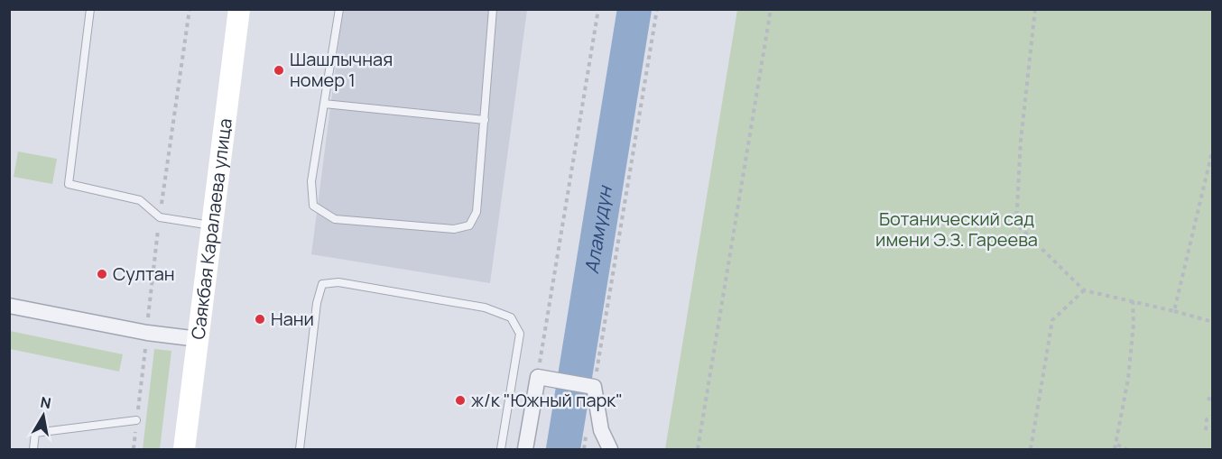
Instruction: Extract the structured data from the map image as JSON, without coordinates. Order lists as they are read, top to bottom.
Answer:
{
  "streets": {
    "main road": ["Саякбая Каралаева улица"]
  },
  "water": ["Аламүдүн"],
  "parks": ["Ботанический сад имени Э.З. Гареева"],
  "places": [
    "Шашлычная номер 1",
    "Султан",
    "Нани",
    "ж/к \"Южный парк\""
  ],
  "north": "top"
}
